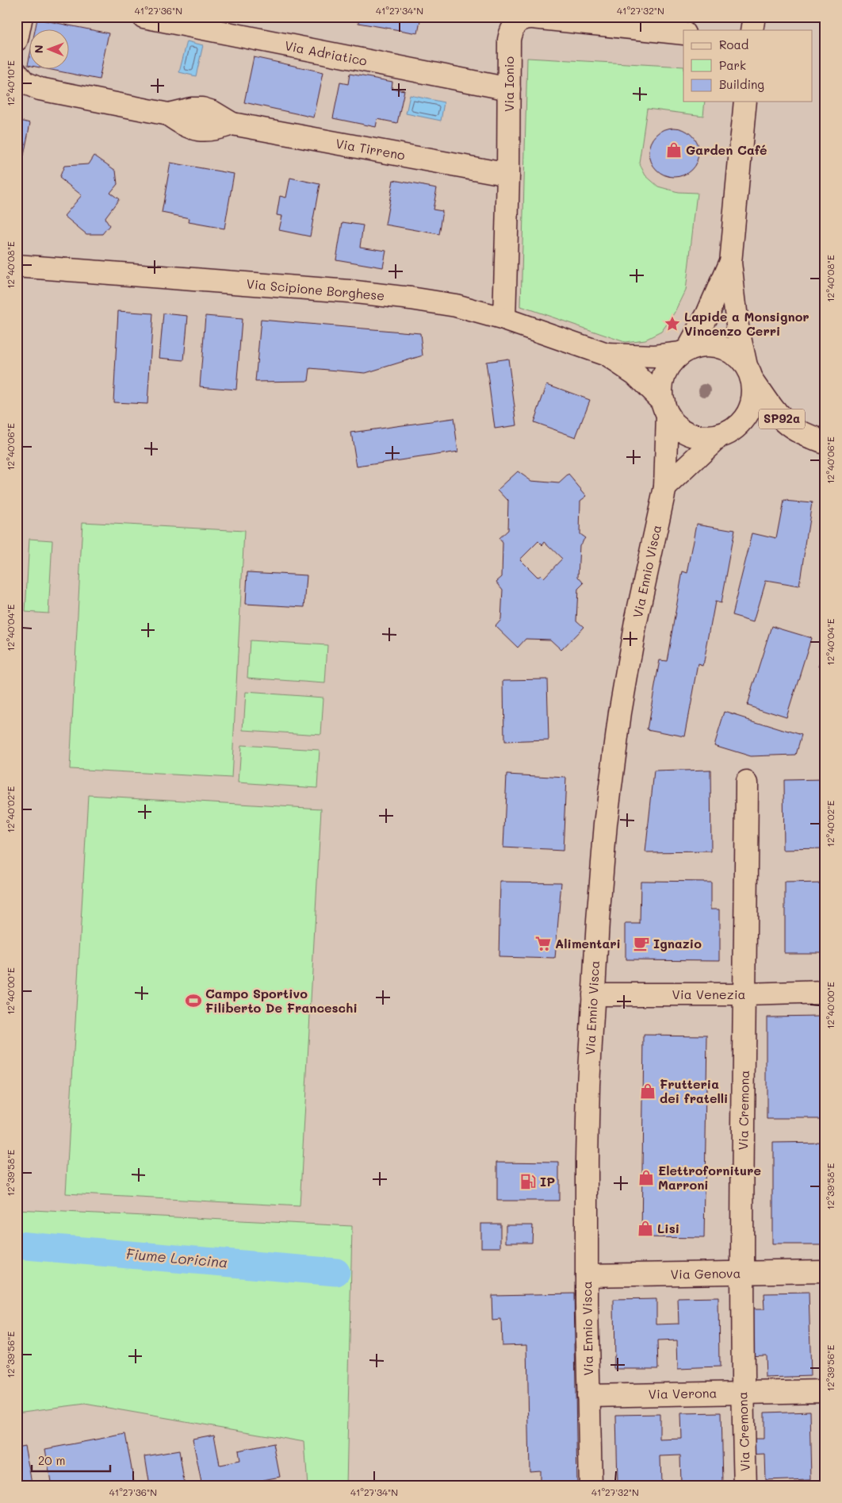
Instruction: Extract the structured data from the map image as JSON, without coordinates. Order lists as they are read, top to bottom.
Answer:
{
  "streets": {
    "street": [
      "Via Adriatico",
      "Via Ionio",
      "Via Tirreno",
      "Via Scipione Borghese",
      "SP92a",
      "Via Ennio Visca",
      "Via Venezia",
      "Via Cremona",
      "Via Genova",
      "Via Verona"
    ]
  },
  "crossings": [
    ["Via Adriatico", "Via Ionio"],
    ["Via Ionio", "Via Tirreno"],
    ["Via Ionio", "Via Scipione Borghese"],
    ["Via Scipione Borghese", "SP92a"],
    ["Via Scipione Borghese", "Via Ennio Visca"],
    ["SP92a", "Via Ennio Visca"],
    ["Via Ennio Visca", "Via Venezia"],
    ["Via Ennio Visca", "Via Genova"],
    ["Via Ennio Visca", "Via Verona"],
    ["Via Venezia", "Via Cremona"],
    ["Via Cremona", "Via Genova"],
    ["Via Cremona", "Via Verona"]
  ],
  "water": ["Fiume Loricina"],
  "places": {
    "shop": [
      "Garden Café",
      "Frutteria dei fratelli",
      "Elettroforniture Marroni",
      "Lisi"
    ],
    "place": ["Lapide a Monsignor Vincenzo Cerri"],
    "supermarket": ["Alimentari"],
    "cafe": ["Ignazio"],
    "sports": ["Campo Sportivo Filiberto De Franceschi"],
    "fuel station": ["IP"]
  },
  "legend": ["Road", "Park", "Building"],
  "scale_bar": "20 m",
  "north": "left",
  "coordinates": [
    "41°27'36\"N",
    "41°27'34\"N",
    "41°27'32\"N",
    "12°40'10\"E",
    "12°40'08\"E",
    "12°40'06\"E",
    "12°40'04\"E",
    "12°40'02\"E",
    "12°40'00\"E",
    "12°39'58\"E",
    "12°39'56\"E"
  ]
}
